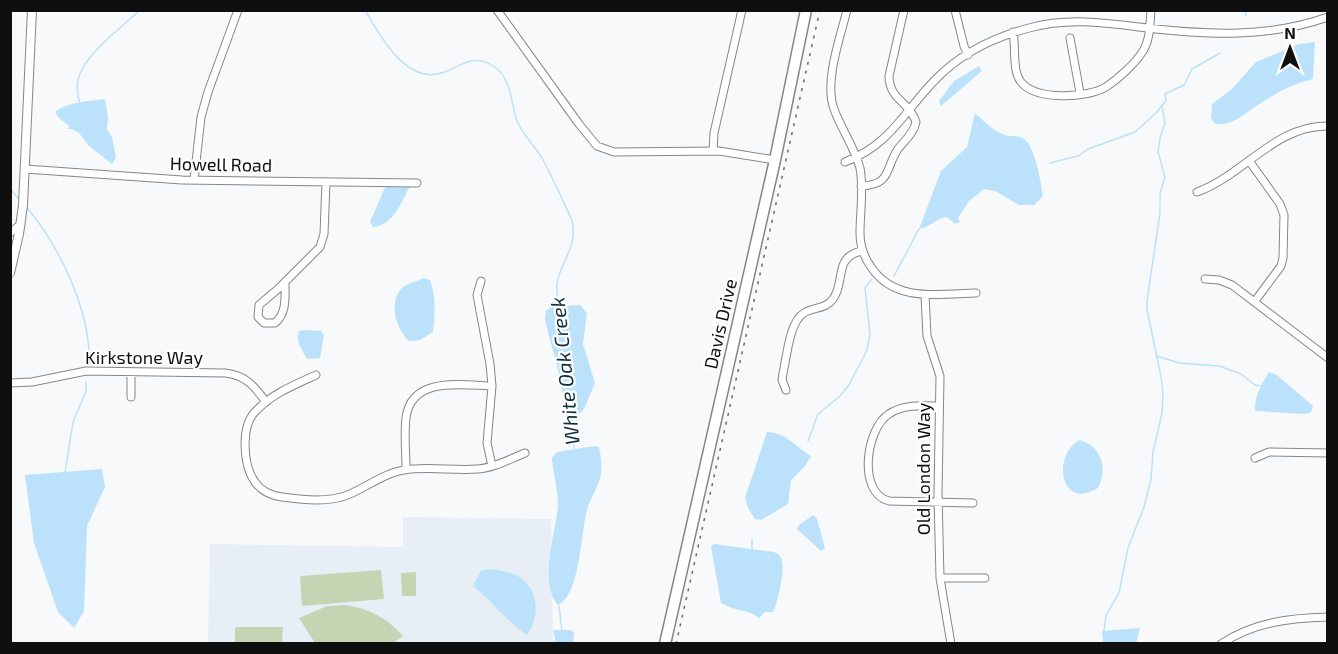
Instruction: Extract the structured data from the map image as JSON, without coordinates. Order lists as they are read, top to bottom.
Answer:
{
  "streets": {
    "main road": ["Davis Drive"],
    "street": ["Howell Road", "Kirkstone Way", "Old London Way"]
  },
  "water": ["White Oak Creek"],
  "north": "top"
}
